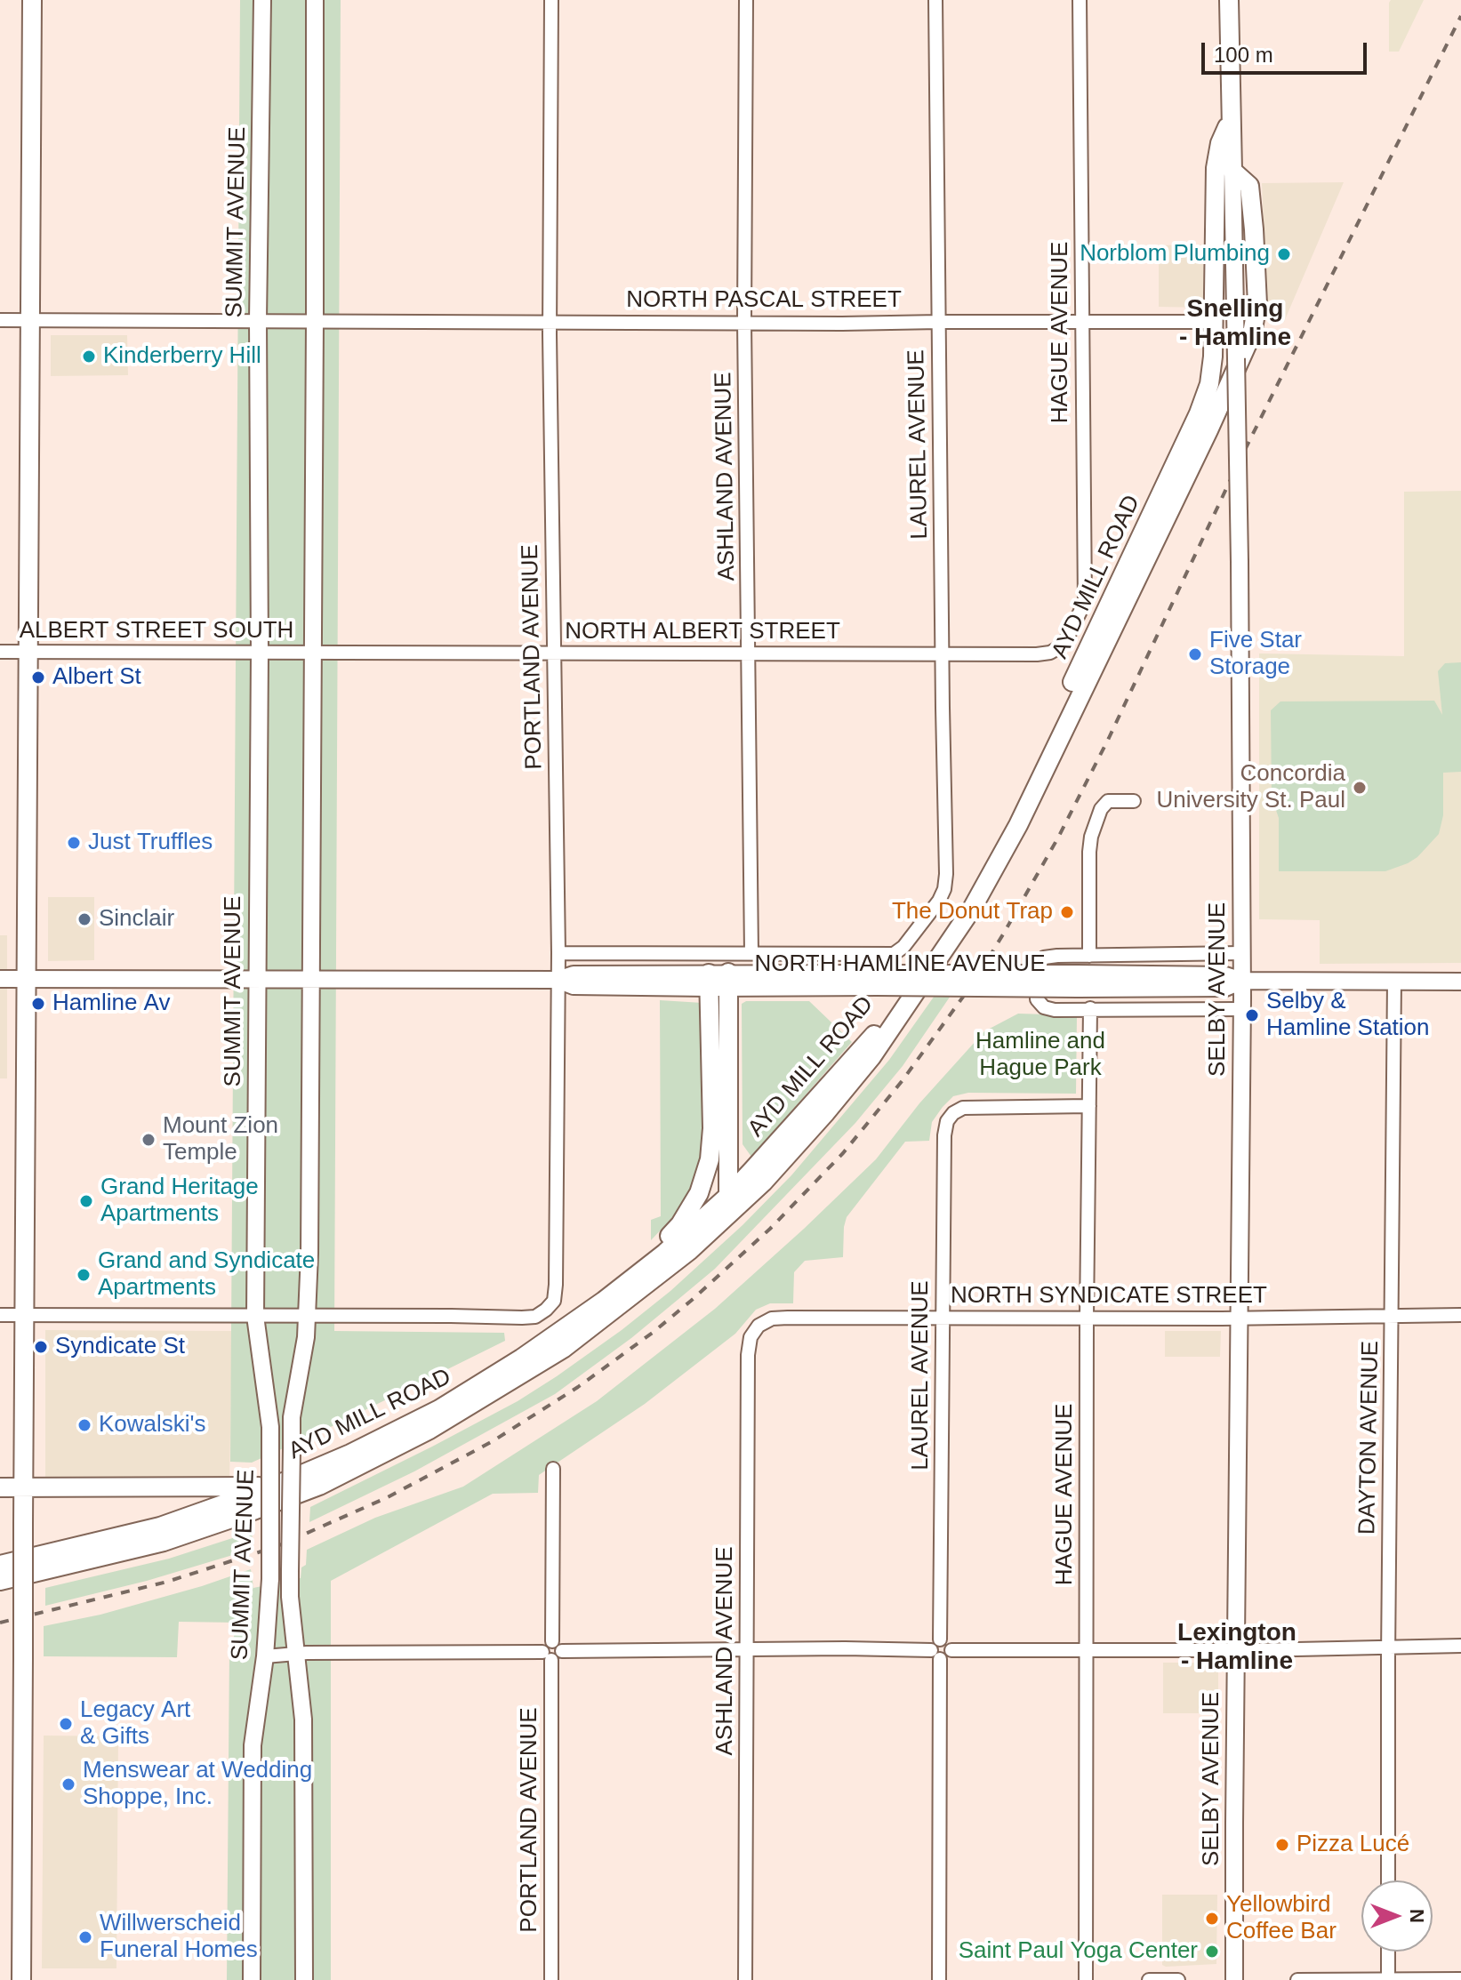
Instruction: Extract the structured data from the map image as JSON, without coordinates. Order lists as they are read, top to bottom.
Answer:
{
  "streets": {
    "main road": ["AYD MILL ROAD", "SELBY AVENUE"],
    "street": [
      "SUMMIT AVENUE",
      "NORTH PASCAL STREET",
      "HAGUE AVENUE",
      "LAUREL AVENUE",
      "ASHLAND AVENUE",
      "ALBERT STREET SOUTH",
      "NORTH ALBERT STREET",
      "PORTLAND AVENUE",
      "NORTH HAMLINE AVENUE",
      "NORTH SYNDICATE STREET",
      "DAYTON AVENUE"
    ]
  },
  "crossings": [
    ["SUMMIT AVENUE", "NORTH PASCAL STREET"],
    ["SUMMIT AVENUE", "ALBERT STREET SOUTH"],
    ["SUMMIT AVENUE", "NORTH ALBERT STREET"],
    ["SUMMIT AVENUE", "PORTLAND AVENUE"],
    ["SUMMIT AVENUE", "NORTH HAMLINE AVENUE"],
    ["NORTH PASCAL STREET", "HAGUE AVENUE"],
    ["NORTH PASCAL STREET", "LAUREL AVENUE"],
    ["NORTH PASCAL STREET", "ASHLAND AVENUE"],
    ["NORTH PASCAL STREET", "AYD MILL ROAD"],
    ["NORTH PASCAL STREET", "PORTLAND AVENUE"],
    ["HAGUE AVENUE", "LAUREL AVENUE"],
    ["HAGUE AVENUE", "NORTH ALBERT STREET"],
    ["HAGUE AVENUE", "NORTH SYNDICATE STREET"],
    ["LAUREL AVENUE", "NORTH ALBERT STREET"],
    ["LAUREL AVENUE", "NORTH HAMLINE AVENUE"],
    ["LAUREL AVENUE", "NORTH SYNDICATE STREET"],
    ["ASHLAND AVENUE", "NORTH ALBERT STREET"],
    ["ASHLAND AVENUE", "NORTH HAMLINE AVENUE"],
    ["ASHLAND AVENUE", "NORTH SYNDICATE STREET"],
    ["AYD MILL ROAD", "SELBY AVENUE"],
    ["ALBERT STREET SOUTH", "NORTH ALBERT STREET"],
    ["NORTH ALBERT STREET", "PORTLAND AVENUE"],
    ["PORTLAND AVENUE", "NORTH HAMLINE AVENUE"],
    ["NORTH HAMLINE AVENUE", "SELBY AVENUE"],
    ["NORTH HAMLINE AVENUE", "DAYTON AVENUE"],
    ["SELBY AVENUE", "NORTH SYNDICATE STREET"],
    ["NORTH SYNDICATE STREET", "DAYTON AVENUE"]
  ],
  "districts": ["Snelling - Hamline", "Lexington - Hamline"],
  "parks": ["Hamline and Hague Park"],
  "places": [
    "Norblom Plumbing",
    "Kinderberry Hill",
    "Five Star Storage",
    "Albert St",
    "Concordia University St. Paul",
    "Just Truffles",
    "The Donut Trap",
    "Sinclair",
    "Hamline Av",
    "Selby & Hamline Station",
    "Mount Zion Temple",
    "Grand Heritage Apartments",
    "Grand and Syndicate Apartments",
    "Syndicate St",
    "Kowalski's",
    "Legacy Art & Gifts",
    "Menswear at Wedding Shoppe, Inc.",
    "Pizza Lucé",
    "Yellowbird Coffee Bar",
    "Willwerscheid Funeral Homes",
    "Saint Paul Yoga Center"
  ],
  "scale_bar": "100 m",
  "north": "right"
}
